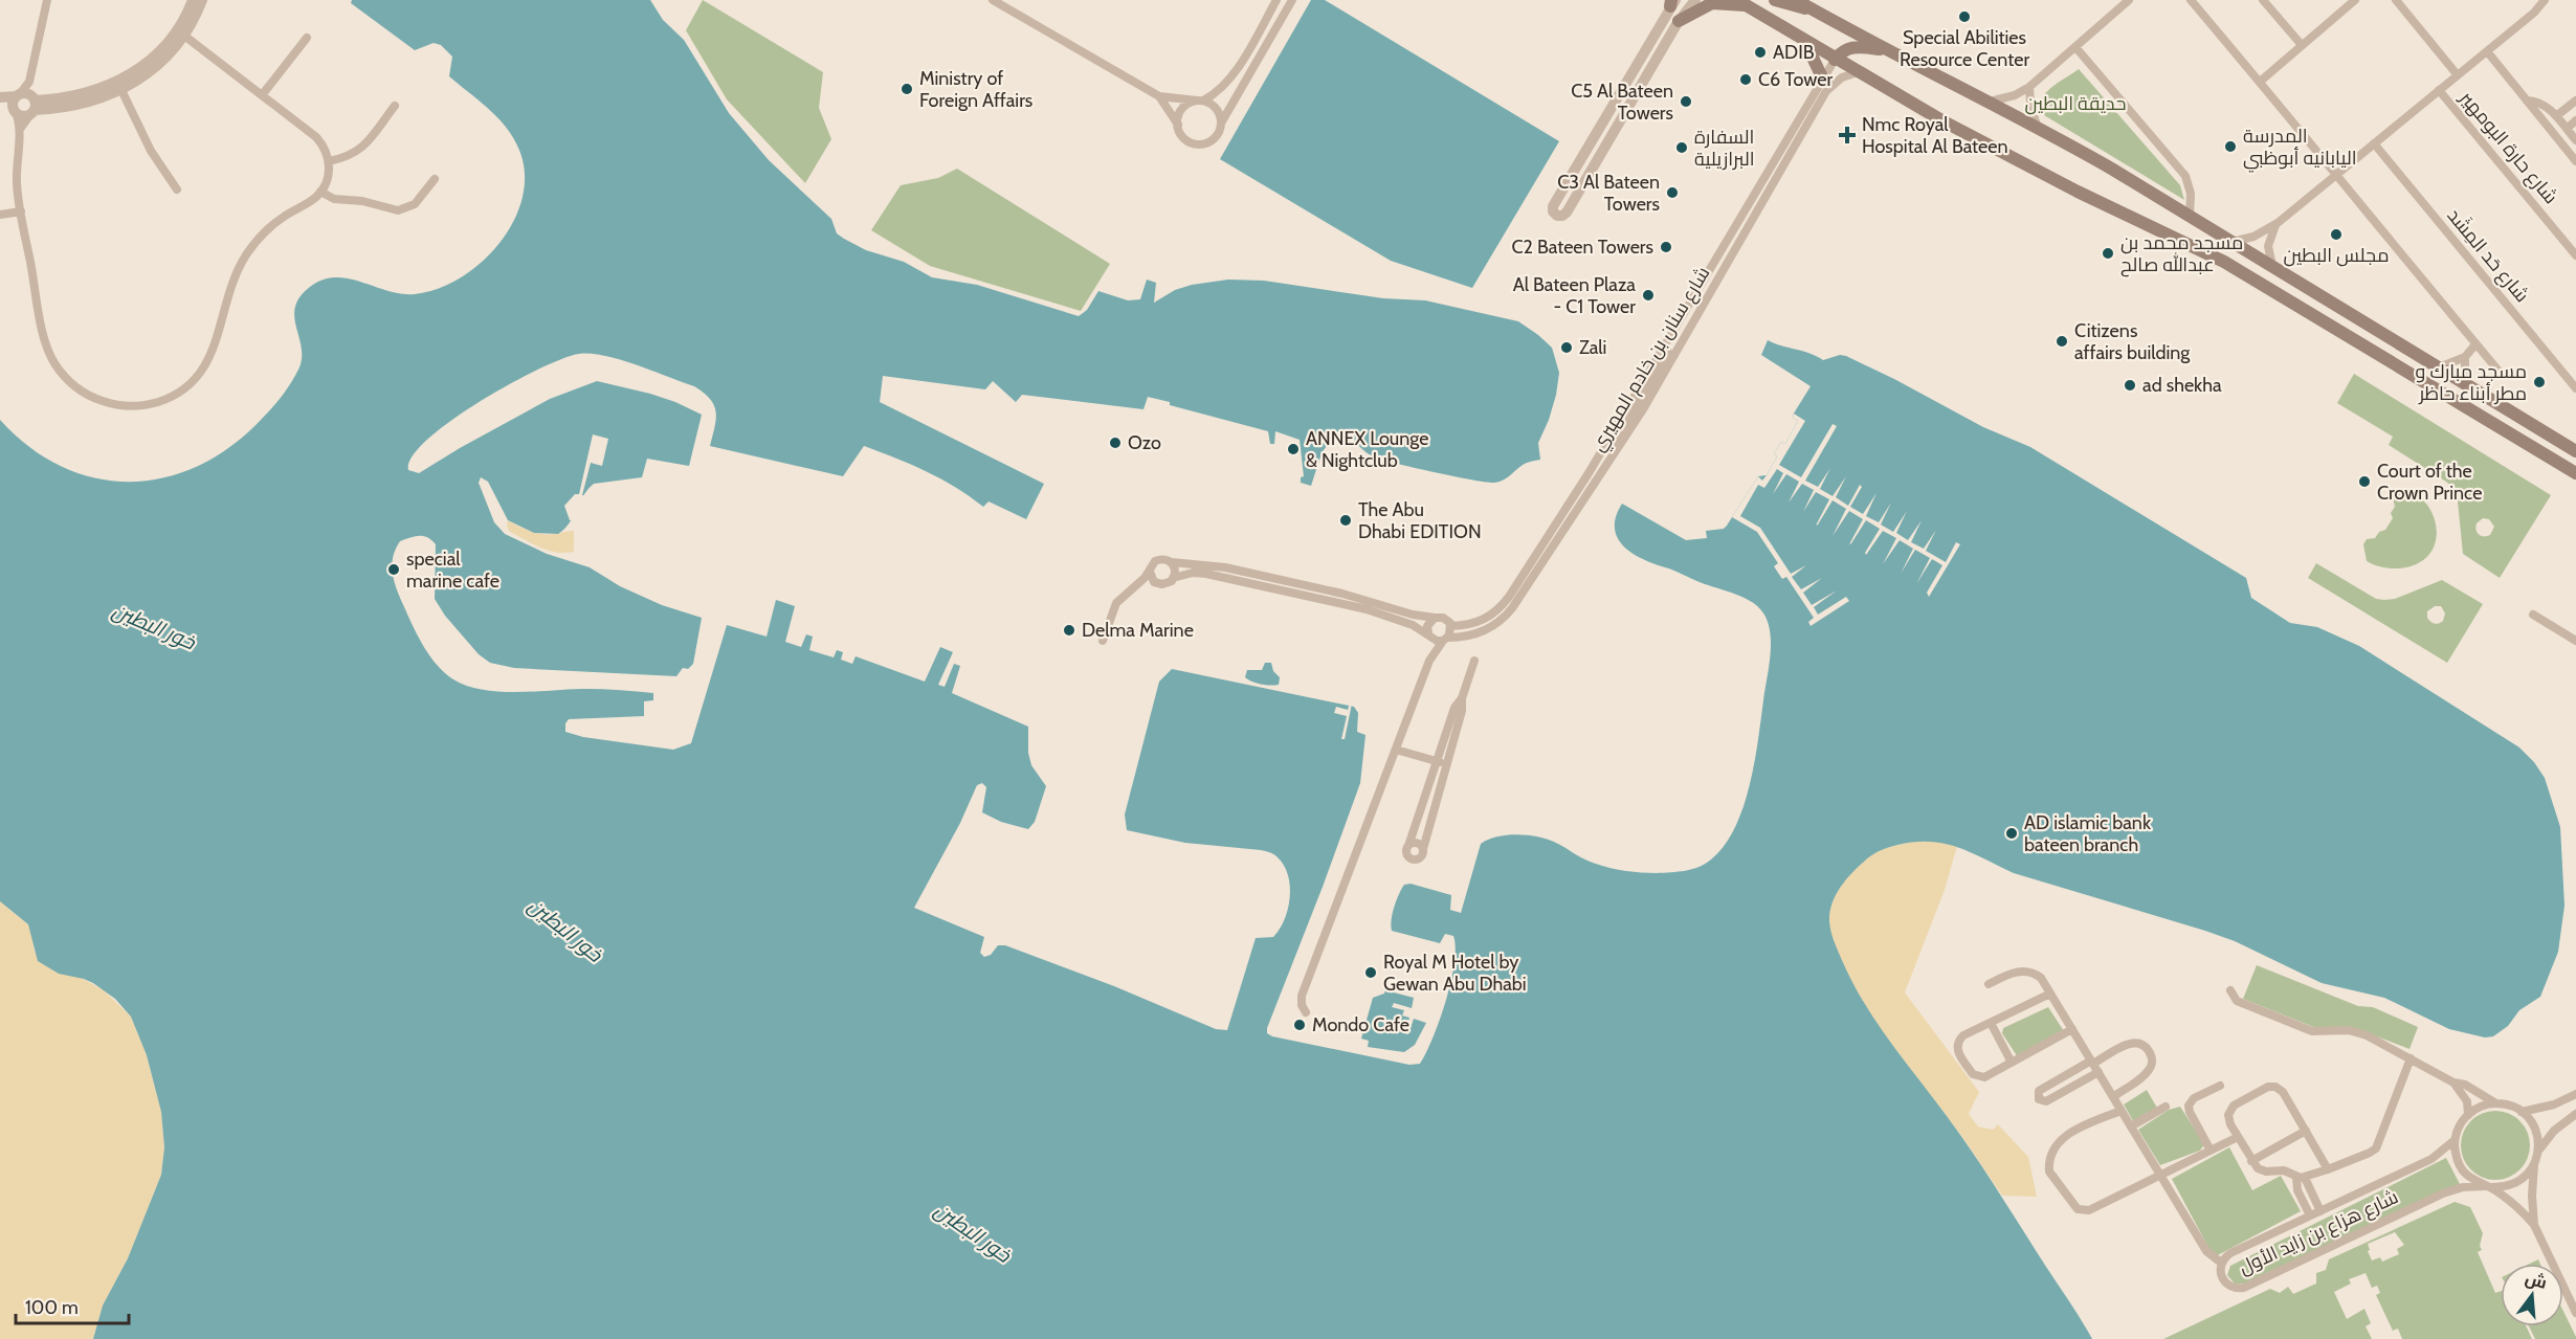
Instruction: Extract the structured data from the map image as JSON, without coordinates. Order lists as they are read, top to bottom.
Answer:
{
  "streets": {
    "street": [
      "شارع حارة البومهير",
      "شارع حَد المِشَد",
      "شارع سنان بن خادم المهيري",
      "شارع هزاع بن زايد الأول"
    ]
  },
  "water": ["خور البطين"],
  "parks": ["حديقة البطين"],
  "places": {
    "other": [
      "Special Abilities Resource Center",
      "ADIB",
      "C6 Tower",
      "Ministry of Foreign Affairs",
      "C5 Al Bateen Towers",
      "المدرسة اليابانيه أبوظبي",
      "السفارة البرازيلية",
      "C3 Al Bateen Towers",
      "مجلس البطين",
      "C2 Bateen Towers",
      "مسجد محمد بن عبدالله صالح",
      "Al Bateen Plaza - C1 Tower",
      "Citizens affairs building",
      "Zali",
      "مسجد مبارك و مطر أبناء حاظر",
      "ad shekha",
      "Ozo",
      "ANNEX Lounge & Nightclub",
      "Court of the Crown Prince",
      "The Abu Dhabi EDITION",
      "special marine cafe",
      "Delma Marine",
      "AD islamic bank bateen branch",
      "Royal M Hotel by Gewan Abu Dhabi",
      "Mondo Cafe"
    ],
    "health": ["Nmc Royal Hospital Al Bateen"]
  },
  "scale_bar": "100 m",
  "north": "top"
}
